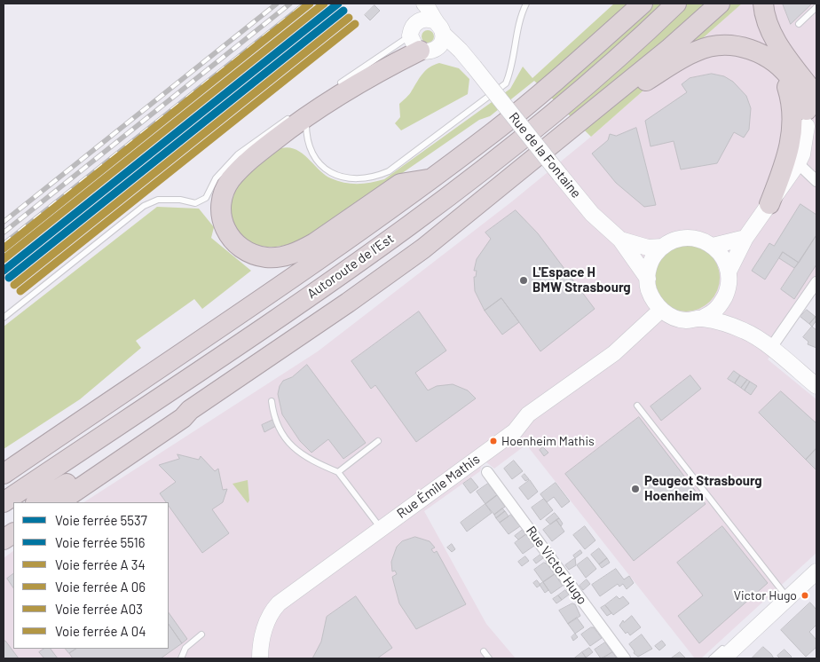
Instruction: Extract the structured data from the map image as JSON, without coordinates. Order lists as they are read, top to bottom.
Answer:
{
  "streets": {
    "highway": ["Autoroute de l’Est"],
    "street": ["Rue de la Fontaine", "Rue Émile Mathis", "Rue Victor Hugo"]
  },
  "crossings": [
    ["Rue de la Fontaine", "Rue Émile Mathis"]
  ],
  "places": [
    "L'Espace H BMW Strasbourg",
    "Hoenheim Mathis",
    "Peugeot Strasbourg Hoenheim",
    "Victor Hugo"
  ],
  "lines": ["rail line 5537", "rail line A03", "rail line 5516"],
  "legend": [
    "Voie ferrée 5537",
    "Voie ferrée 5516",
    "Voie ferrée A 34",
    "Voie ferrée A 06",
    "Voie ferrée A03",
    "Voie ferrée A 04"
  ]
}
